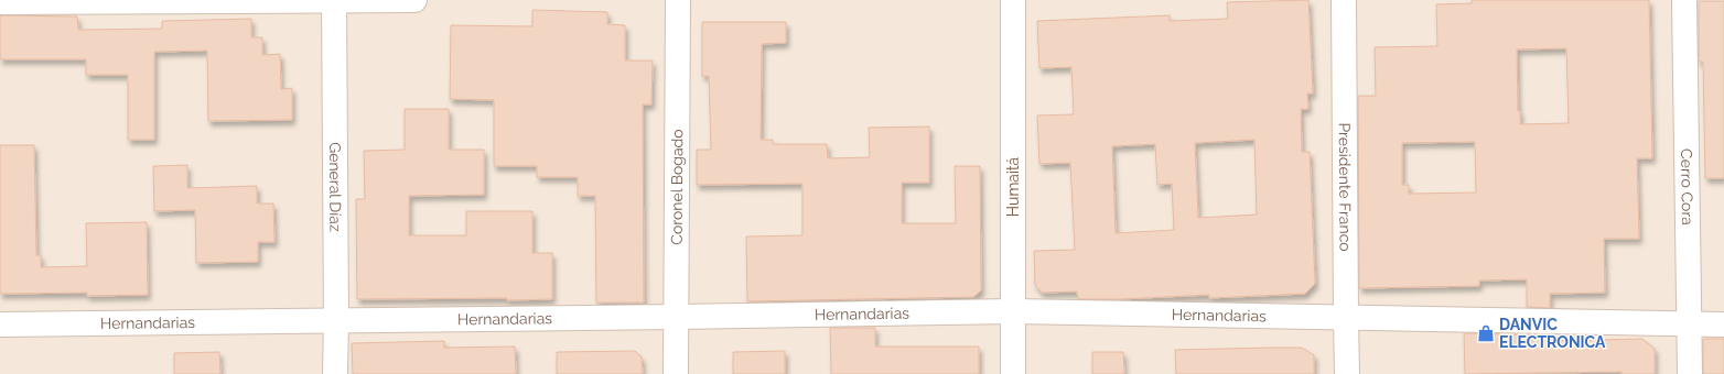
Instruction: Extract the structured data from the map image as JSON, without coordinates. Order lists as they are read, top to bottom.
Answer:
{
  "streets": {
    "street": [
      "General Díaz",
      "Coronel Bogado",
      "Humaitá",
      "Presidente Franco",
      "Cerro Cora",
      "Hernandarias"
    ]
  },
  "crossings": [
    ["General Díaz", "Hernandarias"],
    ["Coronel Bogado", "Hernandarias"],
    ["Humaitá", "Hernandarias"],
    ["Presidente Franco", "Hernandarias"],
    ["Cerro Cora", "Hernandarias"]
  ],
  "places": {
    "shop": ["DANVIC ELECTRONICA"]
  }
}
